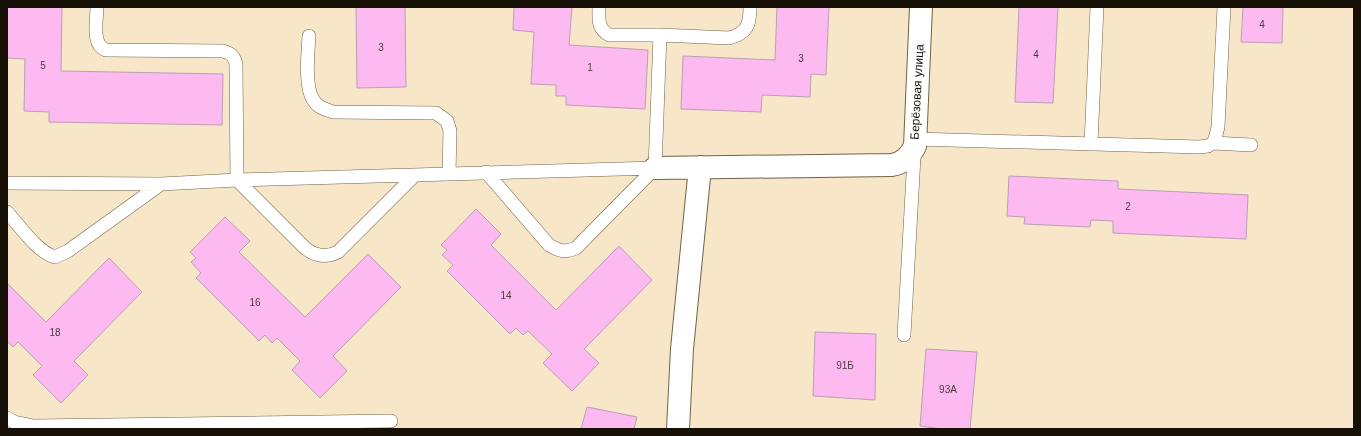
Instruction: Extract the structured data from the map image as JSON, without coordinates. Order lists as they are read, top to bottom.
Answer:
{
  "streets": {
    "street": ["Берёзовая улица"]
  },
  "house_numbers": [
    "4",
    "3",
    "4",
    "3",
    "5",
    "1",
    "2",
    "14",
    "16",
    "18",
    "91Б",
    "93А"
  ]
}
